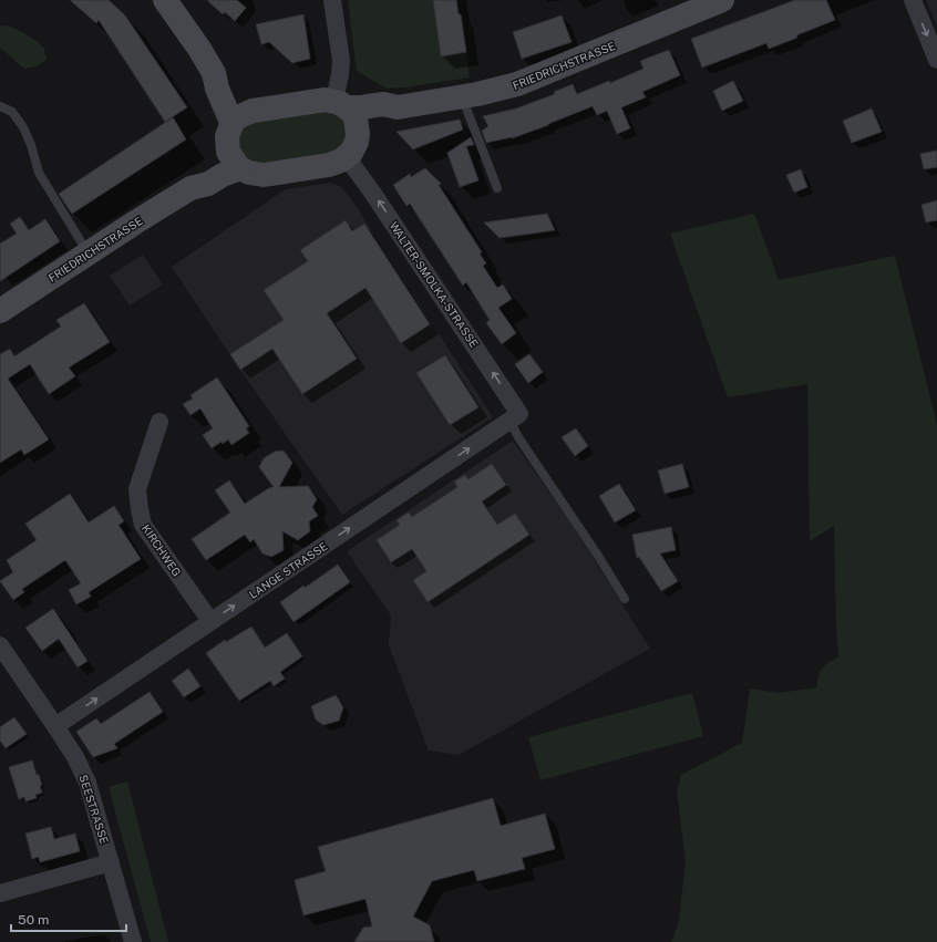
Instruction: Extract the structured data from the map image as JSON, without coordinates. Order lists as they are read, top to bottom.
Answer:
{
  "streets": {
    "main road": ["FRIEDRICHSTRASSE"],
    "street": [
      "WALTER-SMOLKA-STRASSE",
      "KIRCHWEG",
      "LANGE STRASSE",
      "SEESTRASSE"
    ]
  },
  "crossings": [
    ["WALTER-SMOLKA-STRASSE", "LANGE STRASSE"],
    ["KIRCHWEG", "LANGE STRASSE"],
    ["LANGE STRASSE", "SEESTRASSE"]
  ],
  "one_way": ["WALTER-SMOLKA-STRASSE", "LANGE STRASSE"],
  "scale_bar": "50 m"
}
